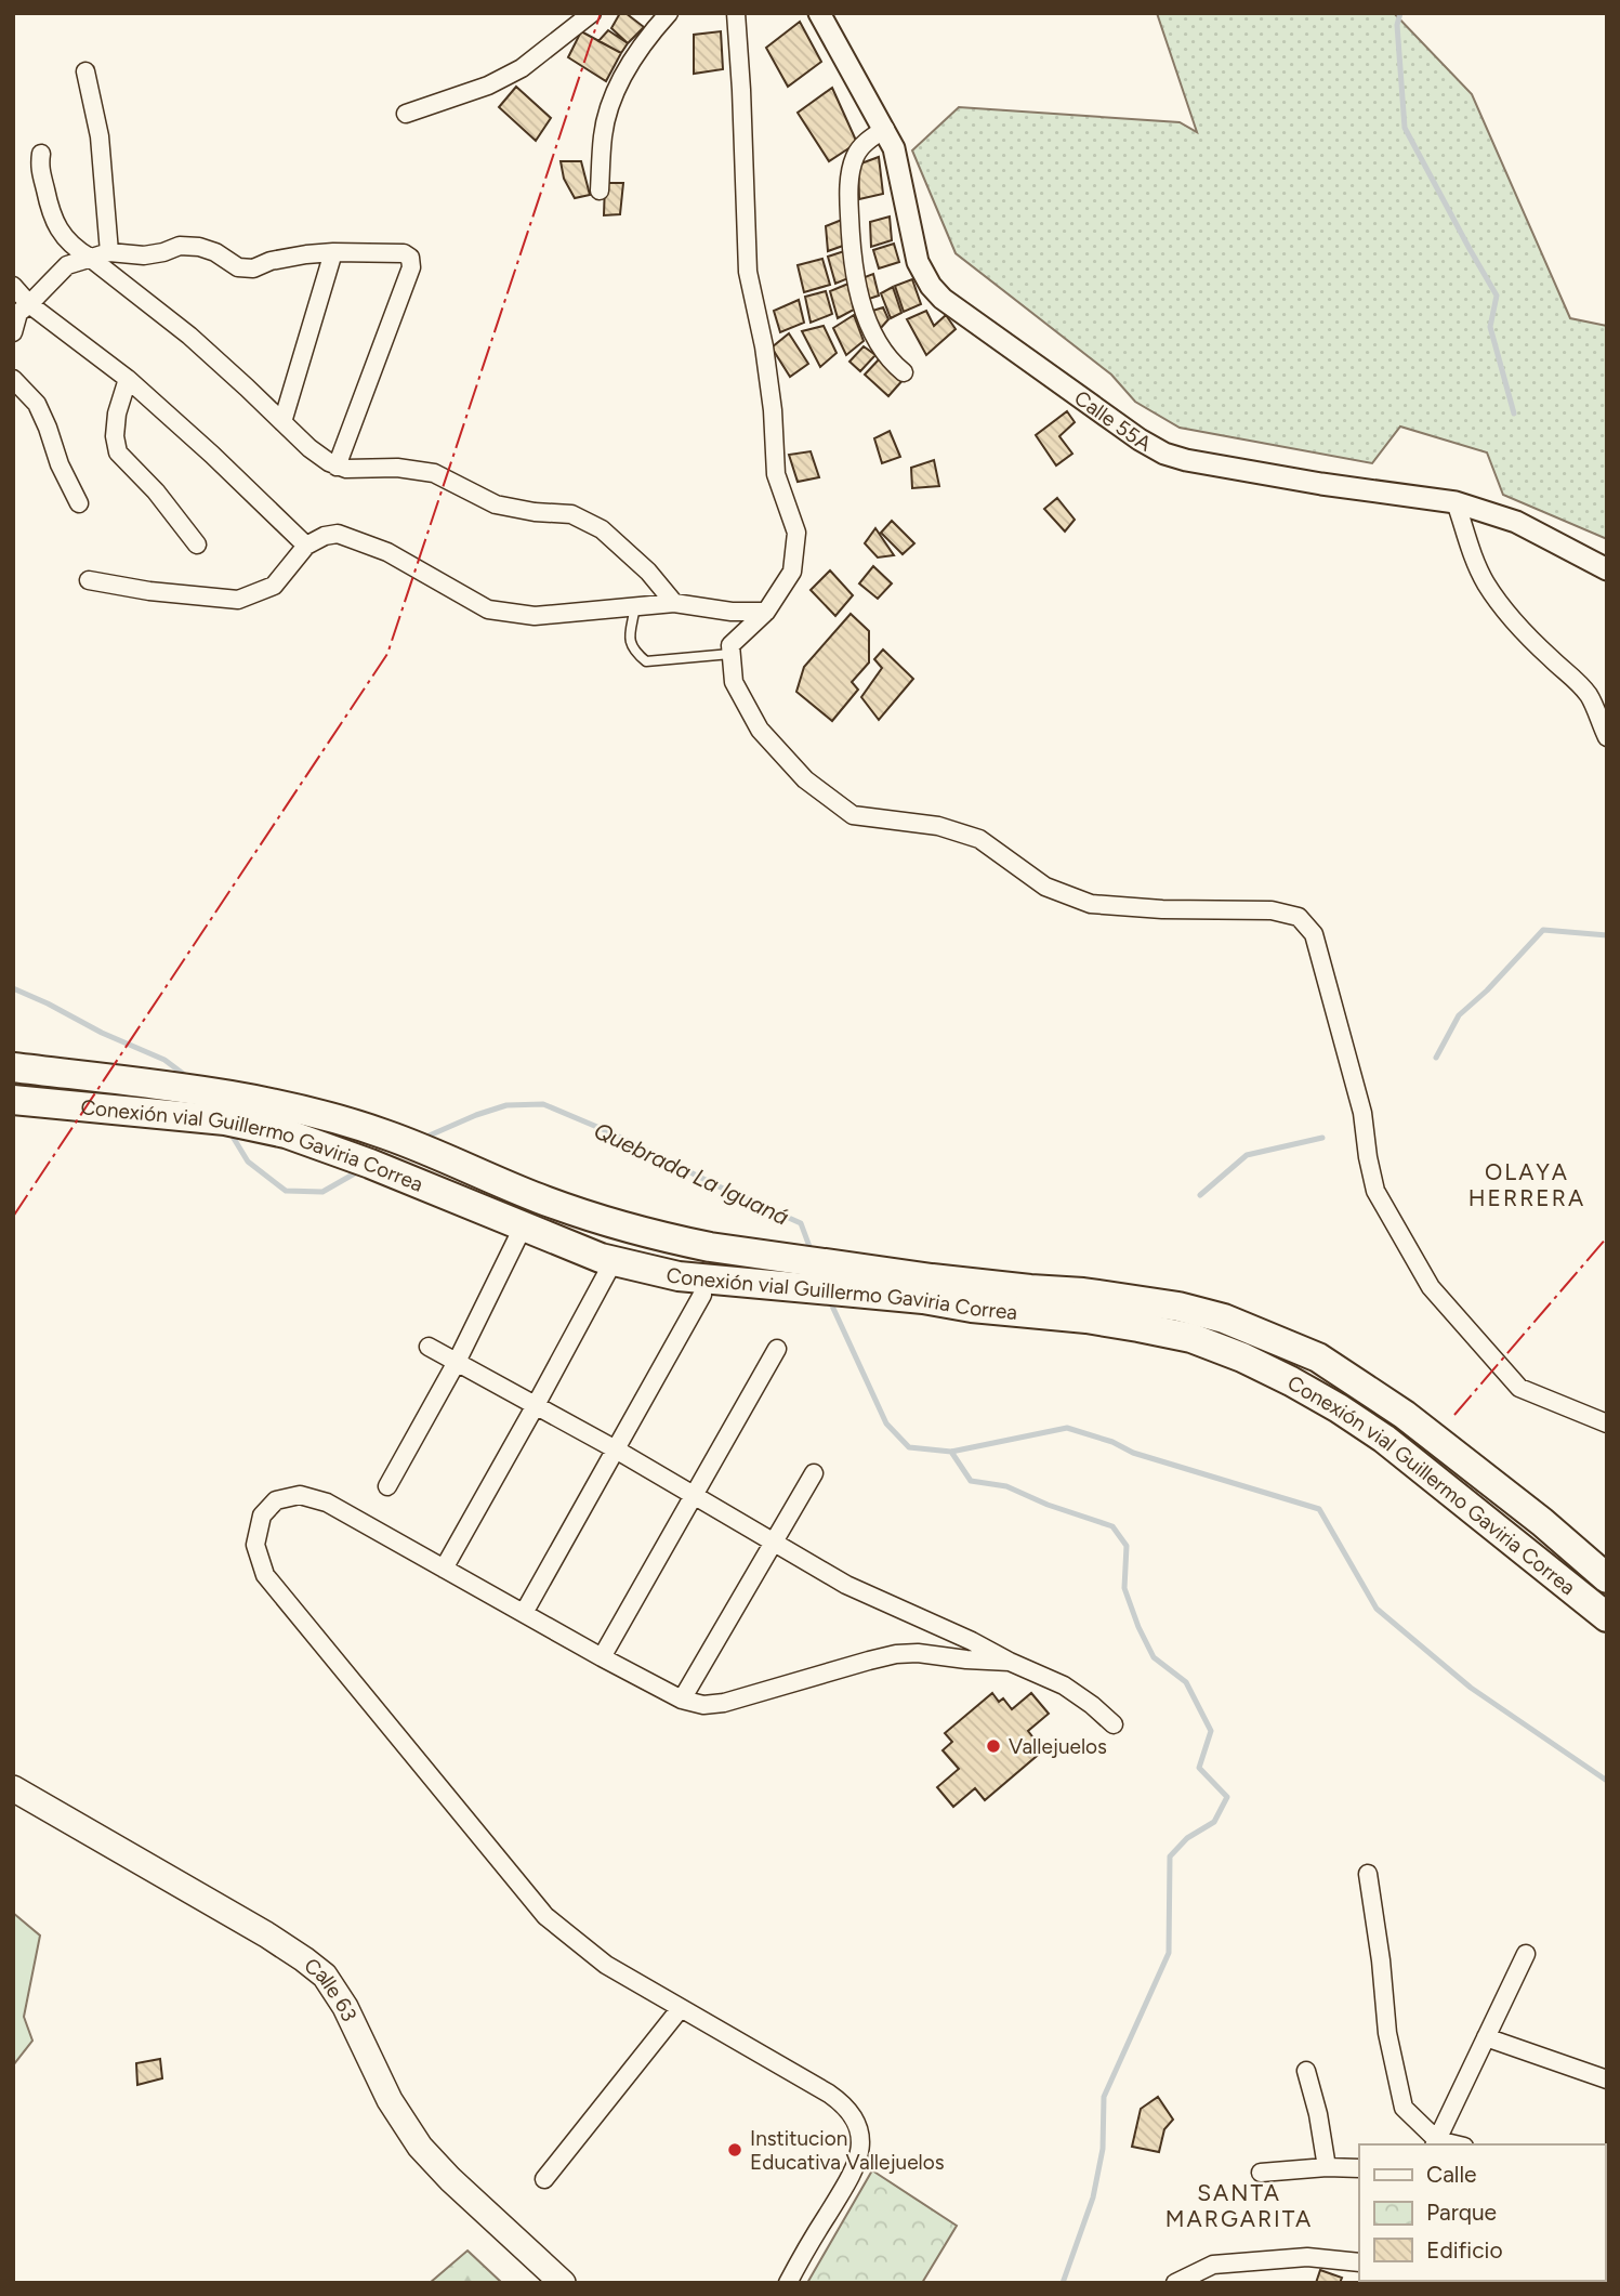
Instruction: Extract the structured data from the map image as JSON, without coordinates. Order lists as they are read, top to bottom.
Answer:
{
  "streets": {
    "highway": ["Conexión vial Guillermo Gaviria Correa"],
    "main road": ["Calle 63"],
    "street": ["Calle 55A"]
  },
  "districts": ["OLAYA HERRERA", "SANTA MARGARITA"],
  "water": ["Quebrada La Iguaná"],
  "places": ["Vallejuelos", "Institucion Educativa Vallejuelos"],
  "legend": ["Calle", "Parque", "Edificio"]
}
